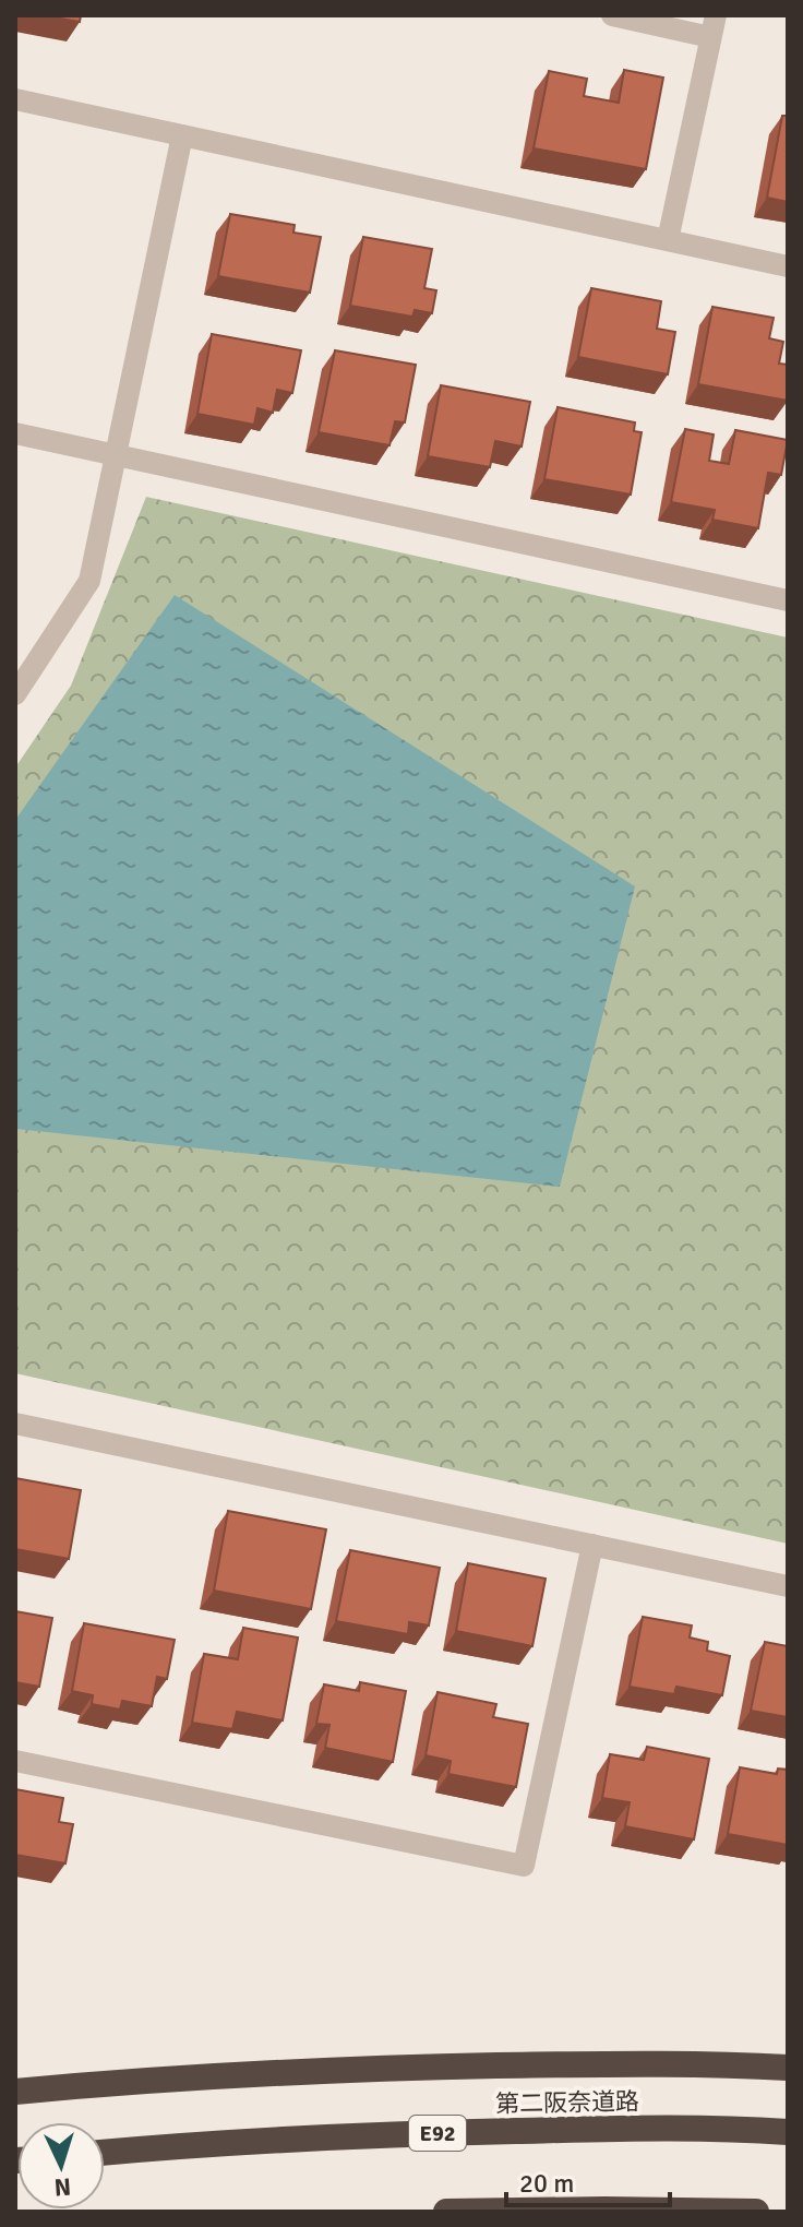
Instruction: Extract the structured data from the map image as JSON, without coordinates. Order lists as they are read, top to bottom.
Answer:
{
  "streets": {
    "highway": ["第二阪奈道路", "E92"]
  },
  "scale_bar": "20 m",
  "north": "bottom"
}
